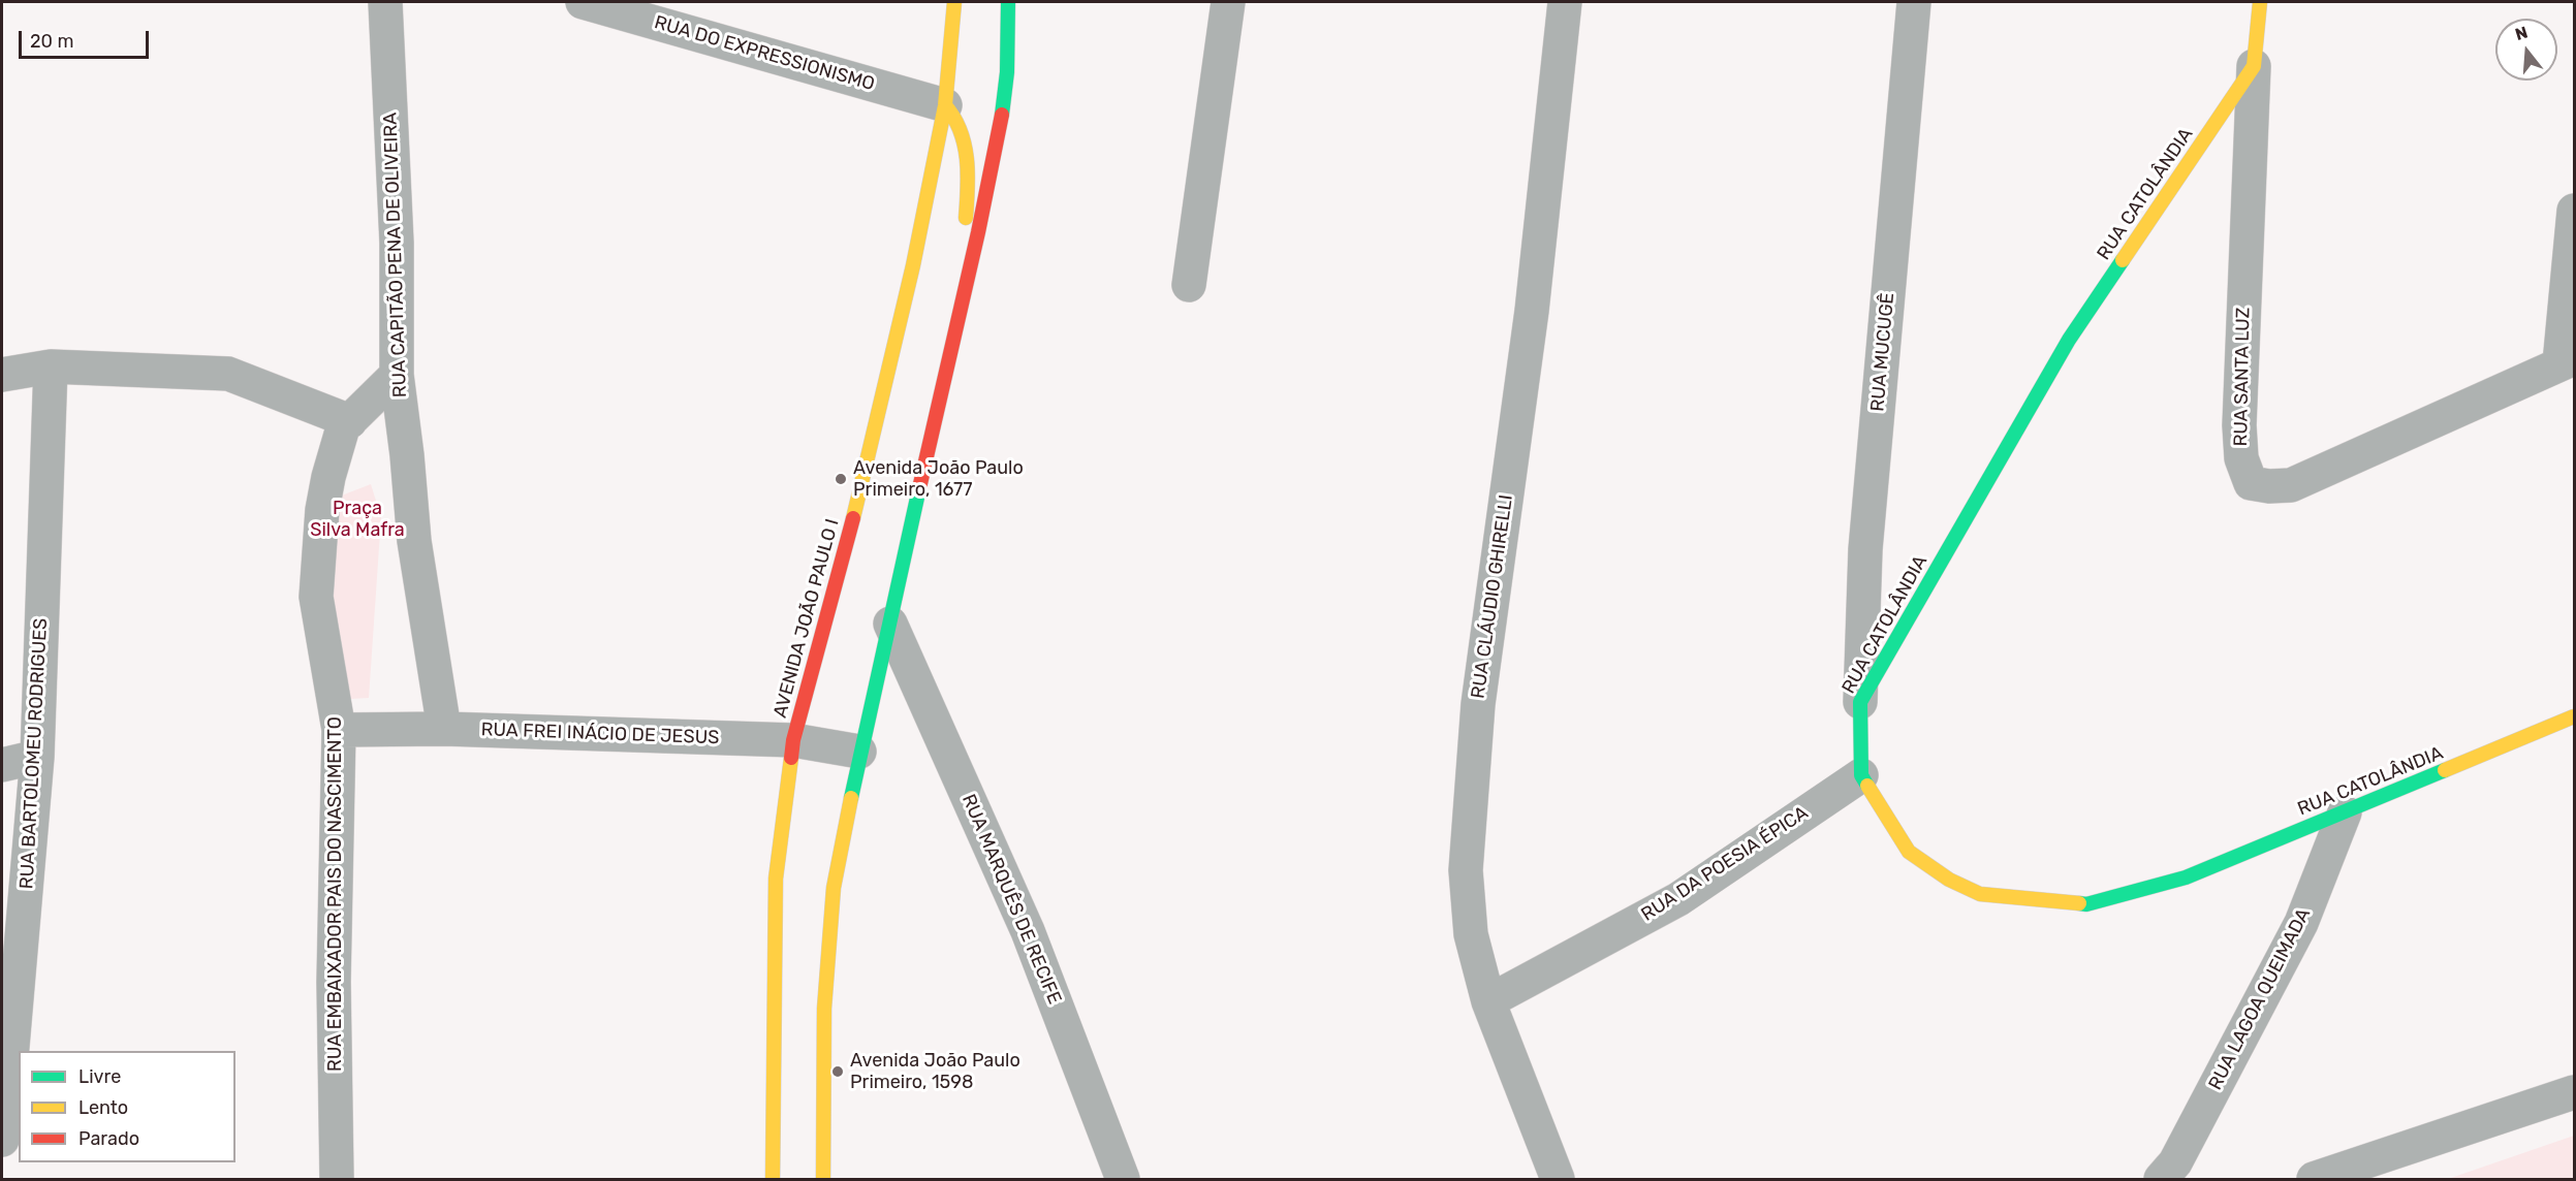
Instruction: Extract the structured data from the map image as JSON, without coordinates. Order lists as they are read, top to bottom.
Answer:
{
  "streets": {
    "main road": ["RUA CATOLÂNDIA", "AVENIDA JOÃO PAULO I"],
    "street": [
      "RUA DO EXPRESSIONISMO",
      "RUA CAPITÃO PENA DE OLIVEIRA",
      "RUA MUCUGÊ",
      "RUA SANTA LUZ",
      "RUA CLÁUDIO GHIRELLI",
      "RUA FREI INÁCIO DE JESUS",
      "RUA BARTOLOMEU RODRIGUES",
      "RUA DA POESIA ÉPICA",
      "RUA EMBAIXADOR PAIS DO NASCIMENTO",
      "RUA MARQUÊS DE RECIFE",
      "RUA LAGOA QUEIMADA"
    ]
  },
  "crossings": [
    ["RUA DO EXPRESSIONISMO", "AVENIDA JOÃO PAULO I"],
    ["RUA CATOLÂNDIA", "RUA MUCUGÊ"],
    ["RUA CATOLÂNDIA", "RUA SANTA LUZ"],
    ["RUA CATOLÂNDIA", "RUA DA POESIA ÉPICA"],
    ["RUA CATOLÂNDIA", "RUA LAGOA QUEIMADA"],
    ["RUA CAPITÃO PENA DE OLIVEIRA", "RUA FREI INÁCIO DE JESUS"],
    ["RUA CAPITÃO PENA DE OLIVEIRA", "RUA EMBAIXADOR PAIS DO NASCIMENTO"],
    ["RUA CLÁUDIO GHIRELLI", "RUA DA POESIA ÉPICA"],
    ["AVENIDA JOÃO PAULO I", "RUA FREI INÁCIO DE JESUS"],
    ["RUA FREI INÁCIO DE JESUS", "RUA EMBAIXADOR PAIS DO NASCIMENTO"]
  ],
  "parks": ["Praça Silva Mafra"],
  "places": ["Avenida João Paulo Primeiro, 1677", "Avenida João Paulo Primeiro, 1598"],
  "legend": ["Livre", "Lento", "Parado"],
  "scale_bar": "20 m",
  "north": "top"
}
